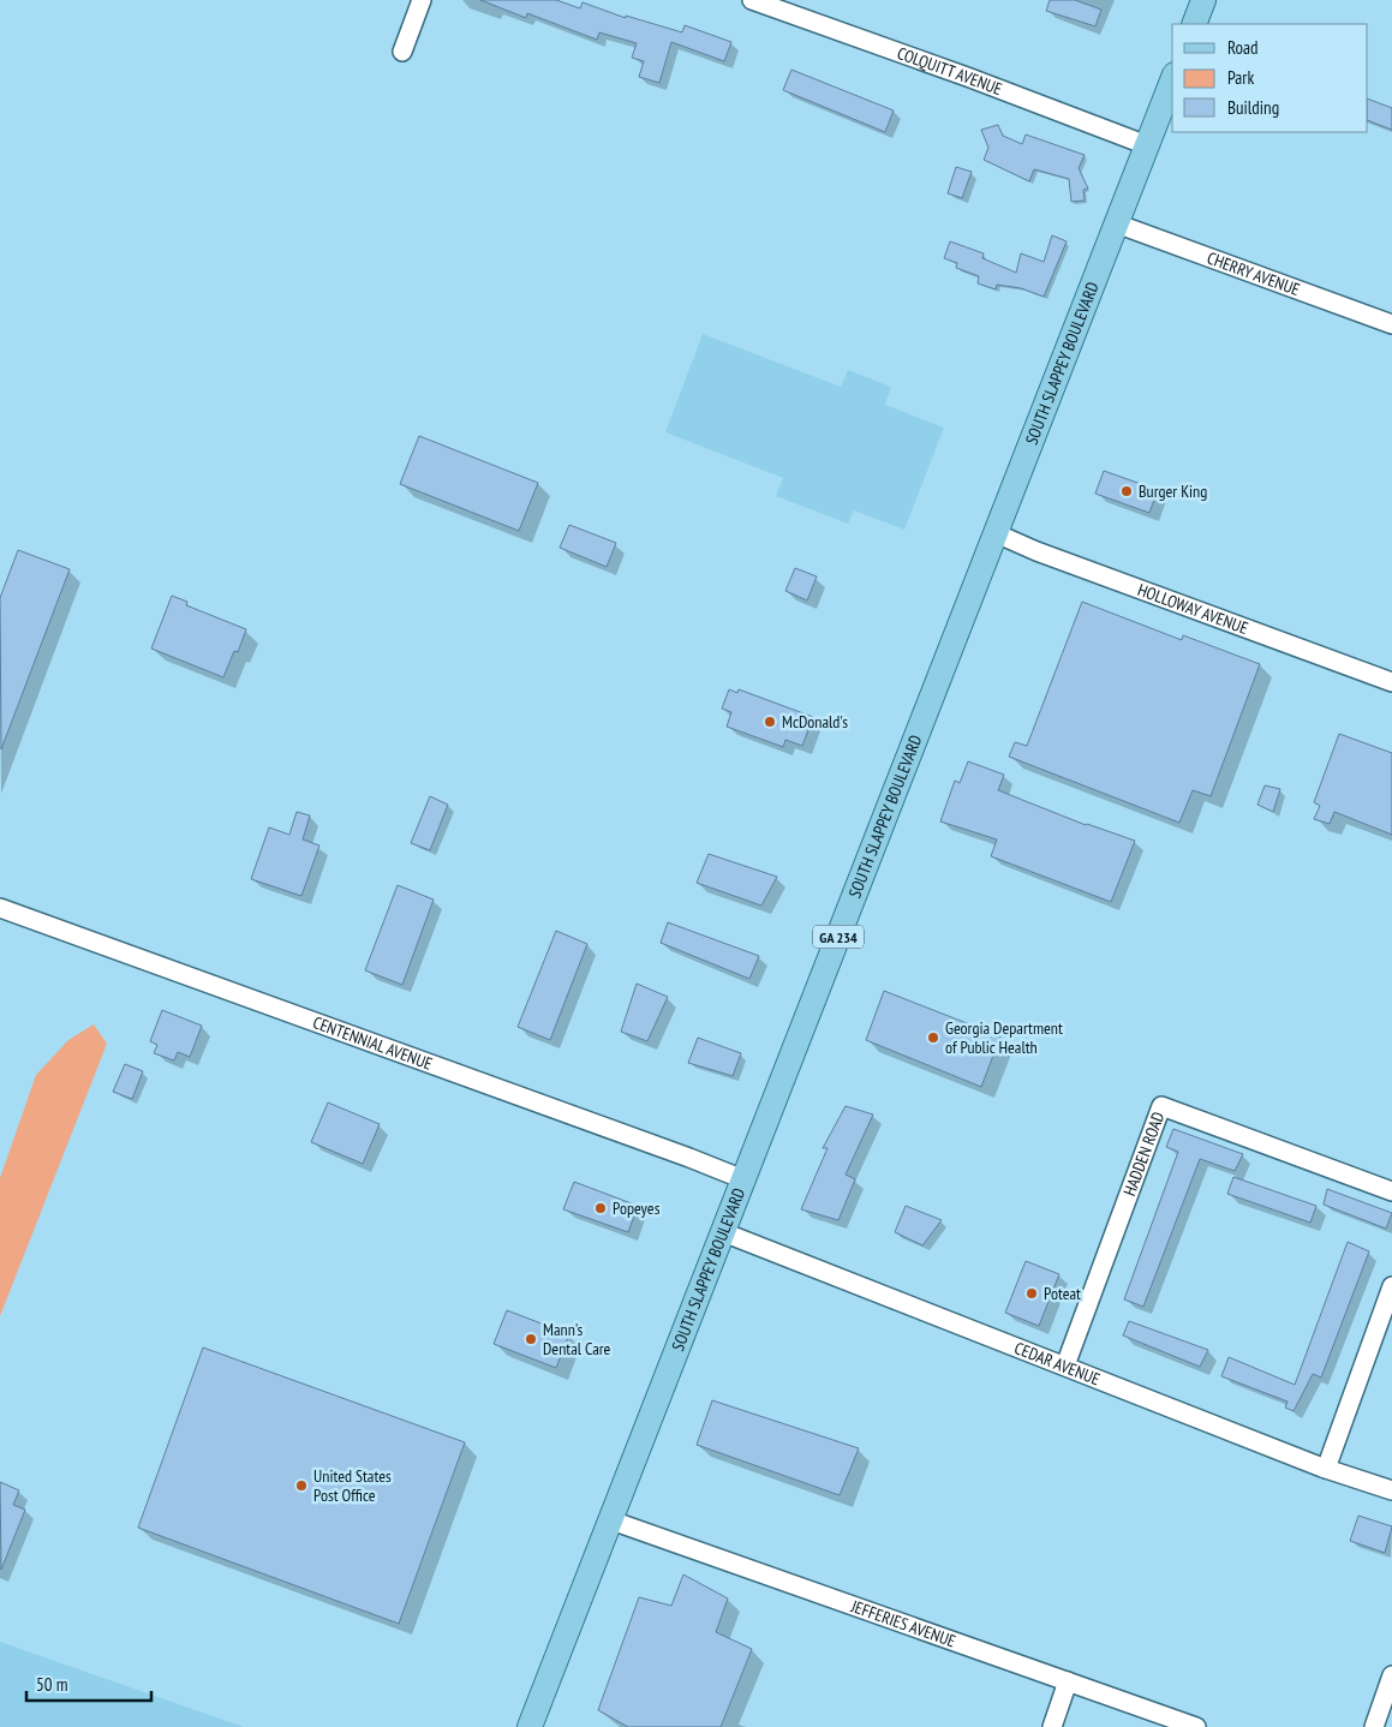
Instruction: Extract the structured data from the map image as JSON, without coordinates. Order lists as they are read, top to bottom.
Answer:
{
  "streets": {
    "main road": ["SOUTH SLAPPEY BOULEVARD", "GA 234"],
    "street": [
      "COLQUITT AVENUE",
      "CHERRY AVENUE",
      "HOLLOWAY AVENUE",
      "CENTENNIAL AVENUE",
      "HADDEN ROAD",
      "CEDAR AVENUE",
      "JEFFERIES AVENUE"
    ]
  },
  "crossings": [
    ["COLQUITT AVENUE", "SOUTH SLAPPEY BOULEVARD"],
    ["CHERRY AVENUE", "SOUTH SLAPPEY BOULEVARD"],
    ["SOUTH SLAPPEY BOULEVARD", "HOLLOWAY AVENUE"],
    ["SOUTH SLAPPEY BOULEVARD", "CENTENNIAL AVENUE"],
    ["SOUTH SLAPPEY BOULEVARD", "CEDAR AVENUE"],
    ["SOUTH SLAPPEY BOULEVARD", "JEFFERIES AVENUE"],
    ["HADDEN ROAD", "CEDAR AVENUE"]
  ],
  "places": [
    "Burger King",
    "McDonald's",
    "Georgia Department of Public Health",
    "Popeyes",
    "Poteat",
    "Mann's Dental Care",
    "United States Post Office"
  ],
  "legend": ["Road", "Park", "Building"],
  "scale_bar": "50 m"
}
